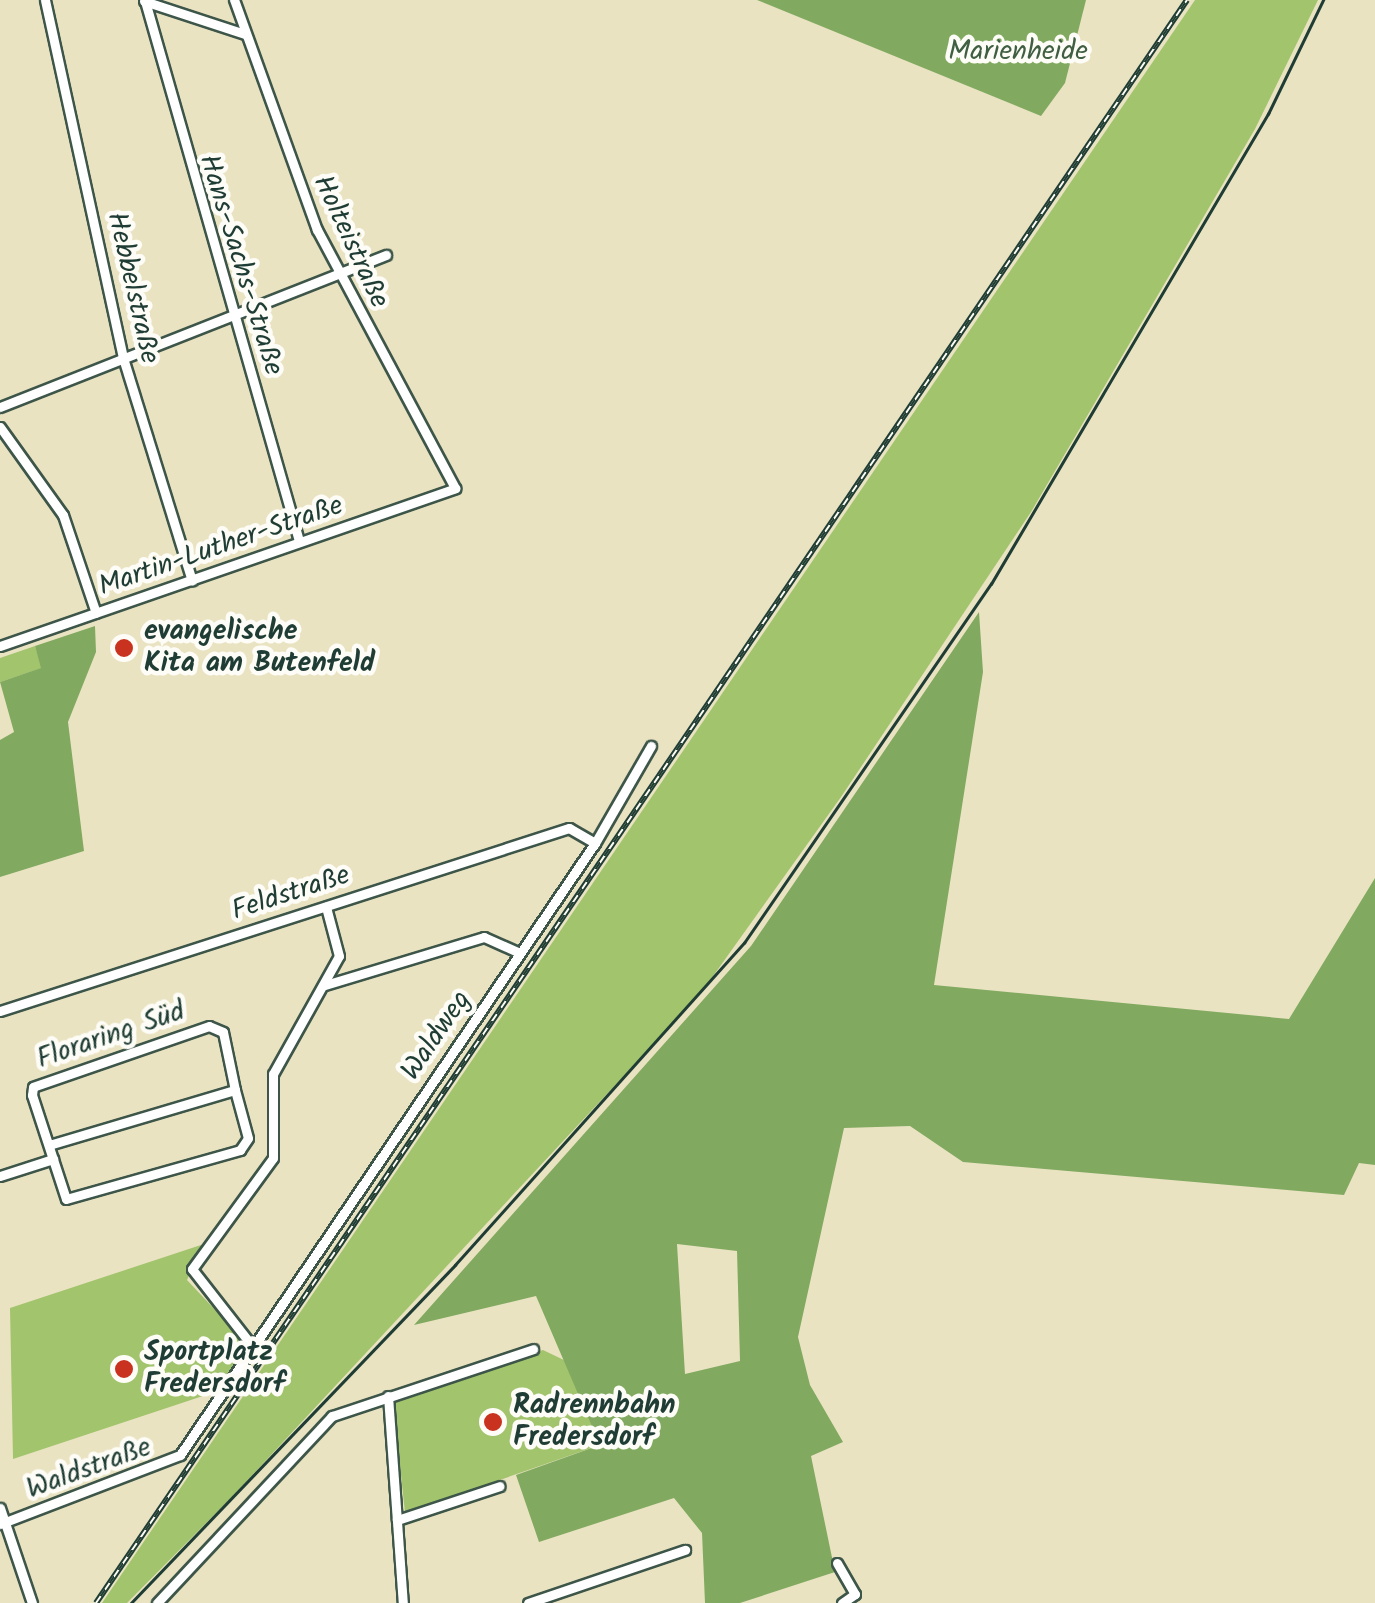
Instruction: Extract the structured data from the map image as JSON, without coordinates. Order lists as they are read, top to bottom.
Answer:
{
  "streets": {
    "street": [
      "Holteistraße",
      "Hans-Sachs-Straße",
      "Hebbelstraße",
      "Martin-Luther-Straße",
      "Feldstraße",
      "Floraring Süd",
      "Waldweg",
      "Waldstraße"
    ]
  },
  "crossings": [
    ["Holteistraße", "Martin-Luther-Straße"],
    ["Hans-Sachs-Straße", "Martin-Luther-Straße"],
    ["Hebbelstraße", "Martin-Luther-Straße"],
    ["Feldstraße", "Waldweg"],
    ["Waldweg", "Waldstraße"]
  ],
  "parks": ["Marienheide"],
  "places": ["evangelische Kita am Butenfeld", "Sportplatz Fredersdorf", "Radrennbahn Fredersdorf"]
}
